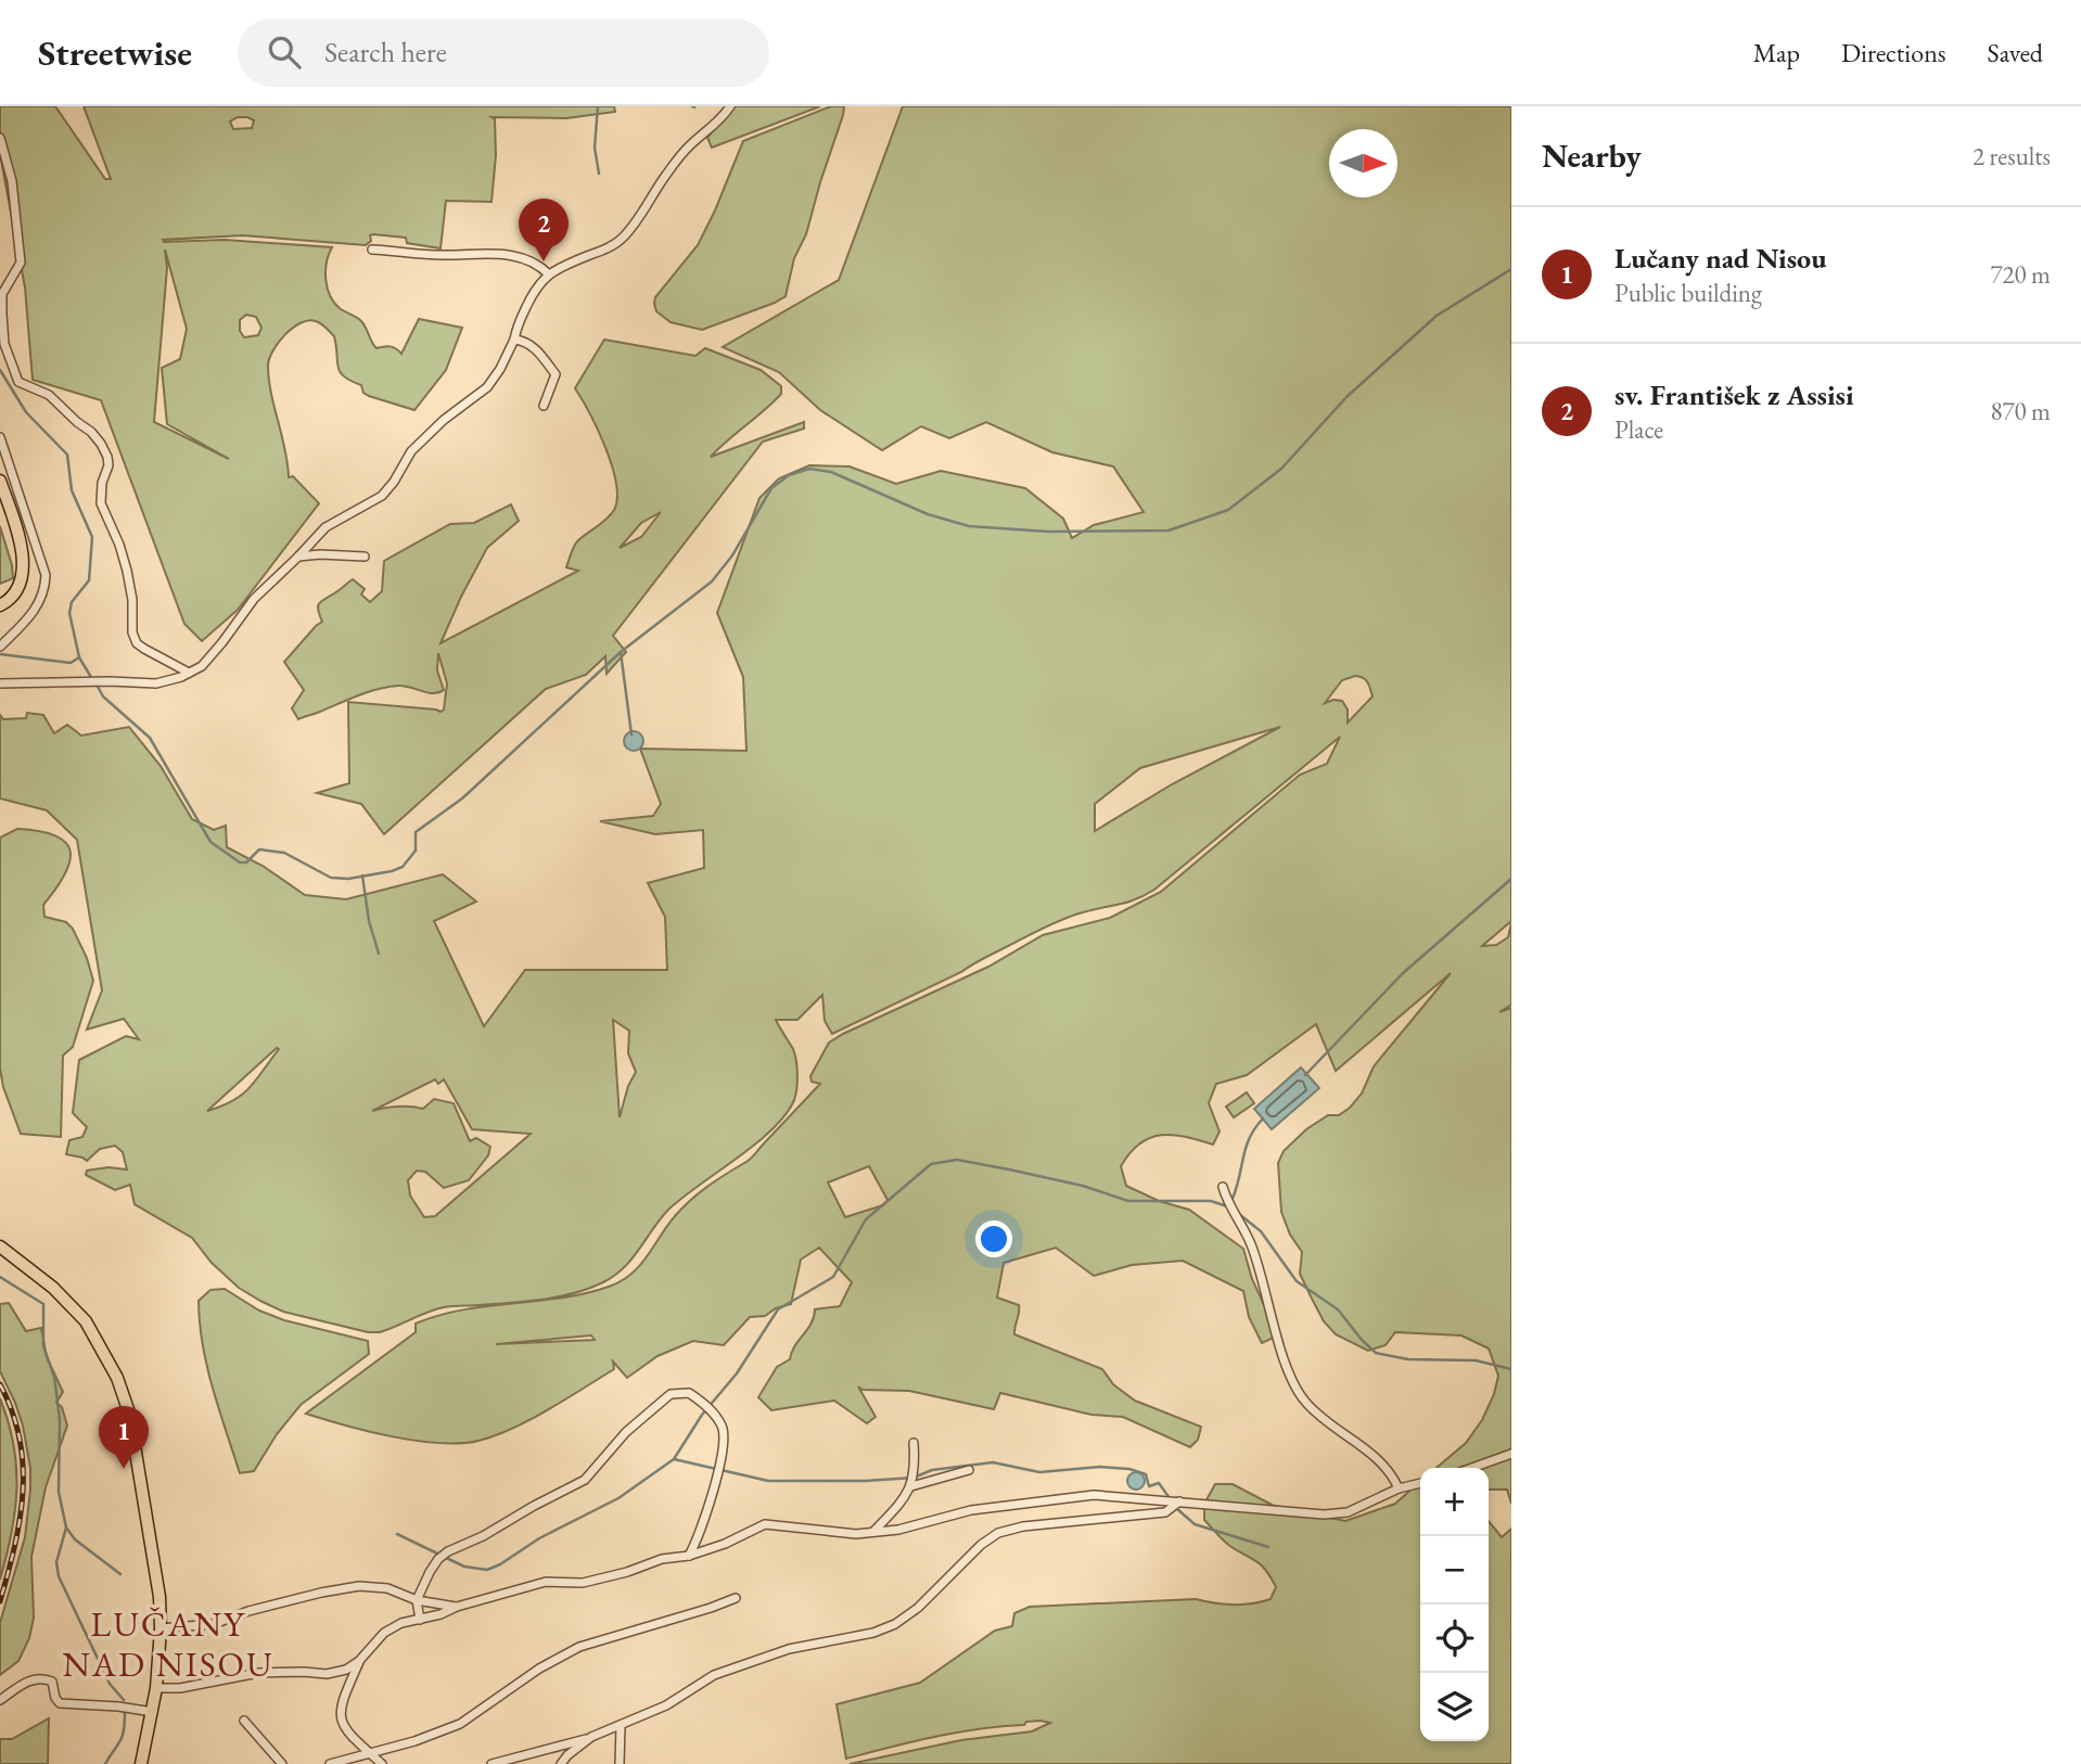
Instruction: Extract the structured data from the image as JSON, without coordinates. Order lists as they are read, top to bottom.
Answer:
{
  "districts": ["LUČANY NAD NISOU"],
  "north": "right",
  "page": {
    "header": "Streetwise",
    "search": "Search here",
    "nav": ["Map", "Directions", "Saved"],
    "heading": ["Nearby", "2 results"],
    "pins": ["2", "1"],
    "list": [
      {
        "mark": "1",
        "name": "Lučany nad Nisou",
        "note": "Public building",
        "value": "720 m"
      },
      {
        "mark": "2",
        "name": "sv. František z Assisi",
        "note": "Place",
        "value": "870 m"
      }
    ],
    "map_buttons": ["+", "−"]
  }
}
